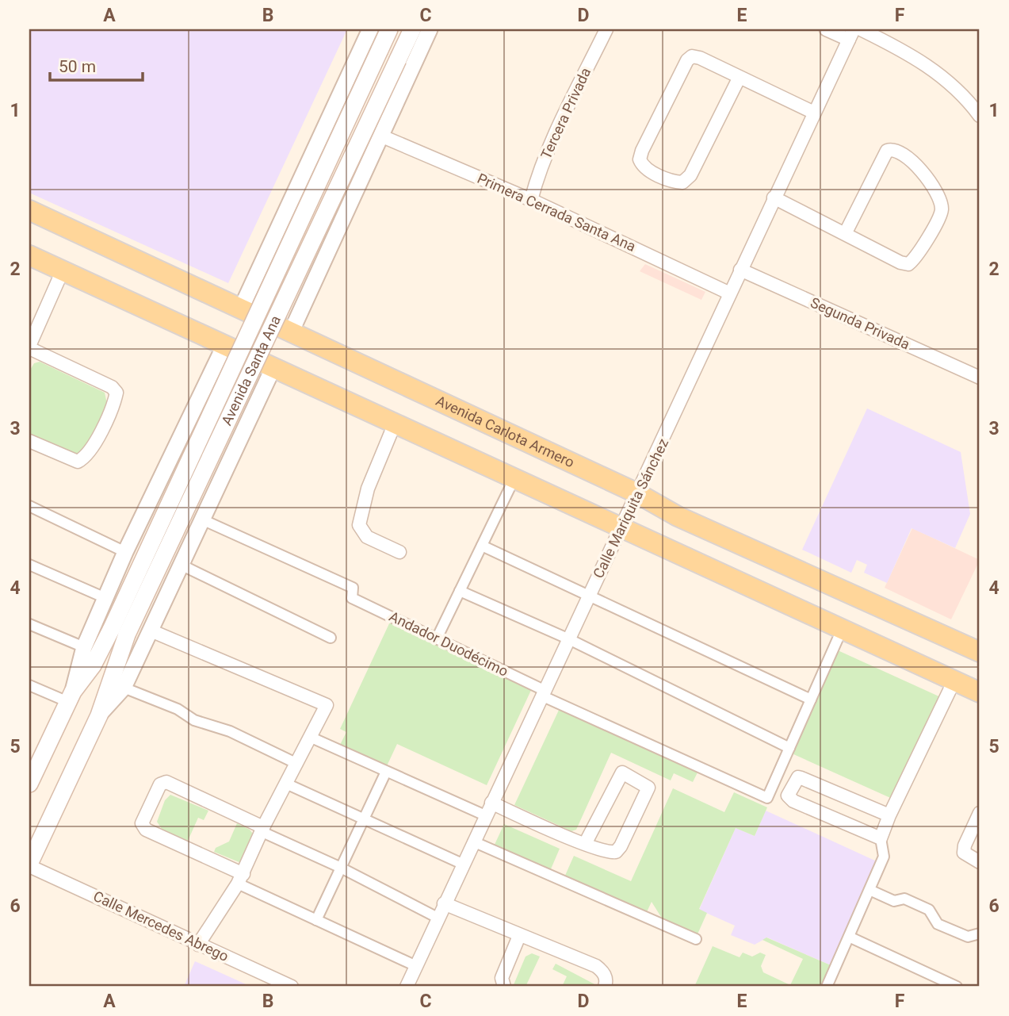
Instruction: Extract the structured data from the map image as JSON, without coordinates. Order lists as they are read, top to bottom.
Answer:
{
  "streets": {
    "main road": ["Avenida Santa Ana", "Avenida Carlota Armero"],
    "street": [
      "Tercera Privada",
      "Primera Cerrada Santa Ana",
      "Segunda Privada",
      "Calle Mariquita Sánchez",
      "Andador Duodécimo",
      "Calle Mercedes Abrego"
    ]
  },
  "crossings": [
    ["Tercera Privada", "Primera Cerrada Santa Ana"],
    ["Primera Cerrada Santa Ana", "Avenida Santa Ana"],
    ["Primera Cerrada Santa Ana", "Calle Mariquita Sánchez"],
    ["Segunda Privada", "Calle Mariquita Sánchez"],
    ["Avenida Santa Ana", "Avenida Carlota Armero"],
    ["Avenida Santa Ana", "Andador Duodécimo"],
    ["Avenida Santa Ana", "Calle Mercedes Abrego"],
    ["Avenida Carlota Armero", "Calle Mariquita Sánchez"],
    ["Calle Mariquita Sánchez", "Andador Duodécimo"]
  ],
  "scale_bar": "50 m",
  "grid": {
    "columns": [
      "A",
      "B",
      "C",
      "D",
      "E",
      "F"
    ],
    "rows": [
      "1",
      "2",
      "3",
      "4",
      "5",
      "6"
    ]
  }
}
